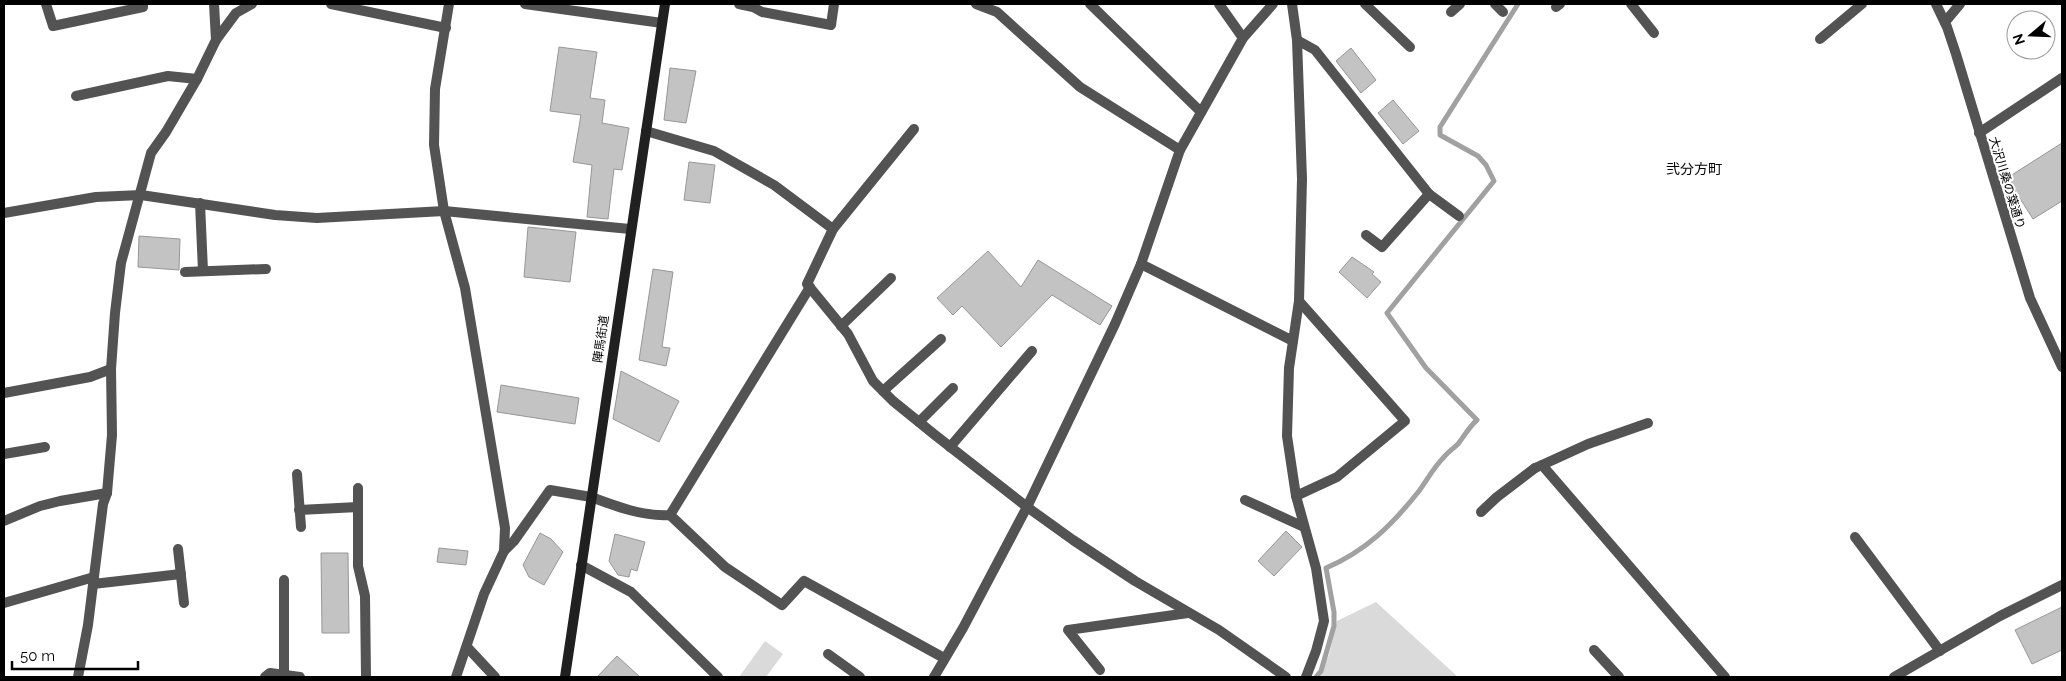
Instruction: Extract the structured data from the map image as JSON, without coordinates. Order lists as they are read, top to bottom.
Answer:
{
  "streets": {
    "main road": ["陣馬街道"],
    "street": ["大沢川桑の葉通り"]
  },
  "districts": ["弐分方町"],
  "scale_bar": "50 m",
  "north": "left"
}
